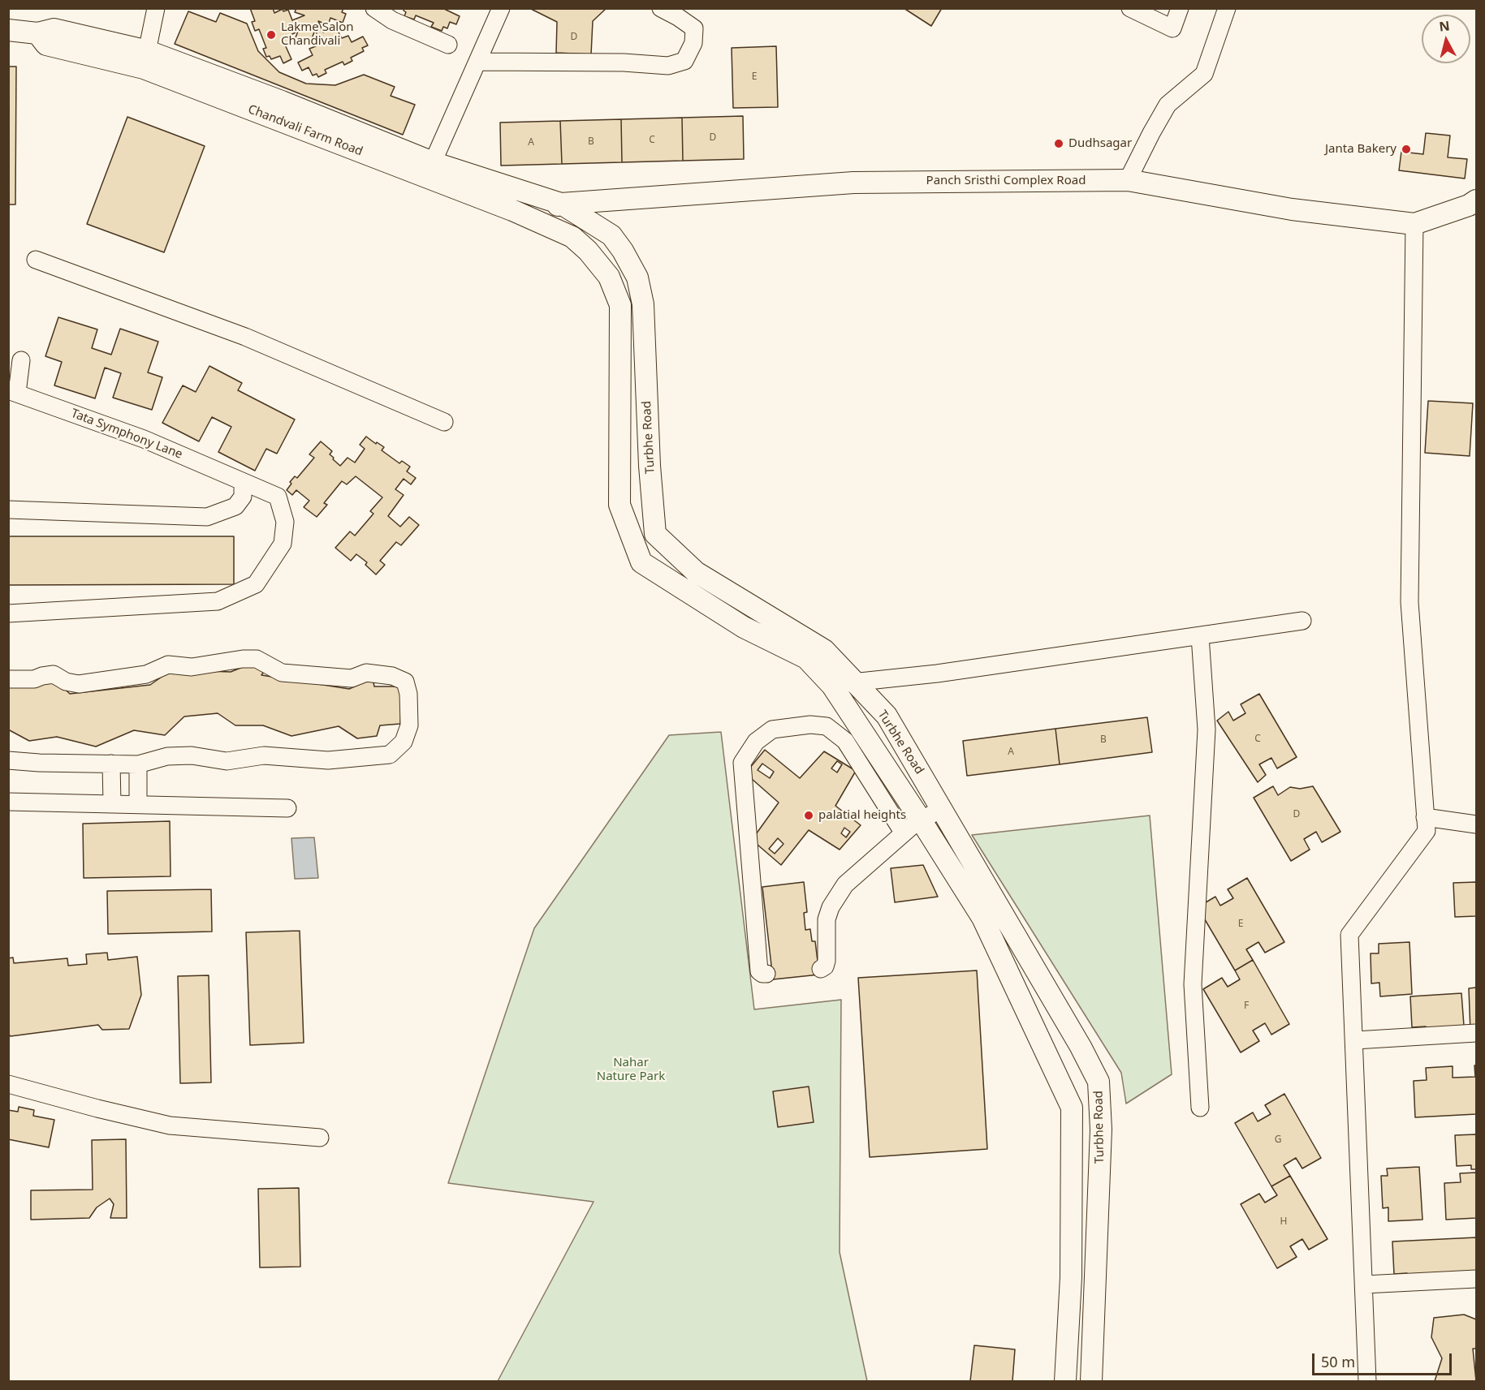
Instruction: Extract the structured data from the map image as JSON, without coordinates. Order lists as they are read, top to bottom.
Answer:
{
  "streets": {
    "street": [
      "Chandvali Farm Road",
      "Panch Sristhi Complex Road",
      "Tata Symphony Lane",
      "Turbhe Road"
    ]
  },
  "crossings": [
    ["Chandvali Farm Road", "Panch Sristhi Complex Road"],
    ["Chandvali Farm Road", "Turbhe Road"],
    ["Panch Sristhi Complex Road", "Turbhe Road"]
  ],
  "parks": ["Nahar Nature Park"],
  "places": [
    "Lakme Salon Chandivali",
    "Dudhsagar",
    "Janta Bakery",
    "palatial heights"
  ],
  "house_numbers": [
    "D",
    "E",
    "D",
    "C",
    "B",
    "A",
    "C",
    "B",
    "A",
    "D",
    "E",
    "F",
    "G",
    "H"
  ],
  "scale_bar": "50 m",
  "north": "top"
}
